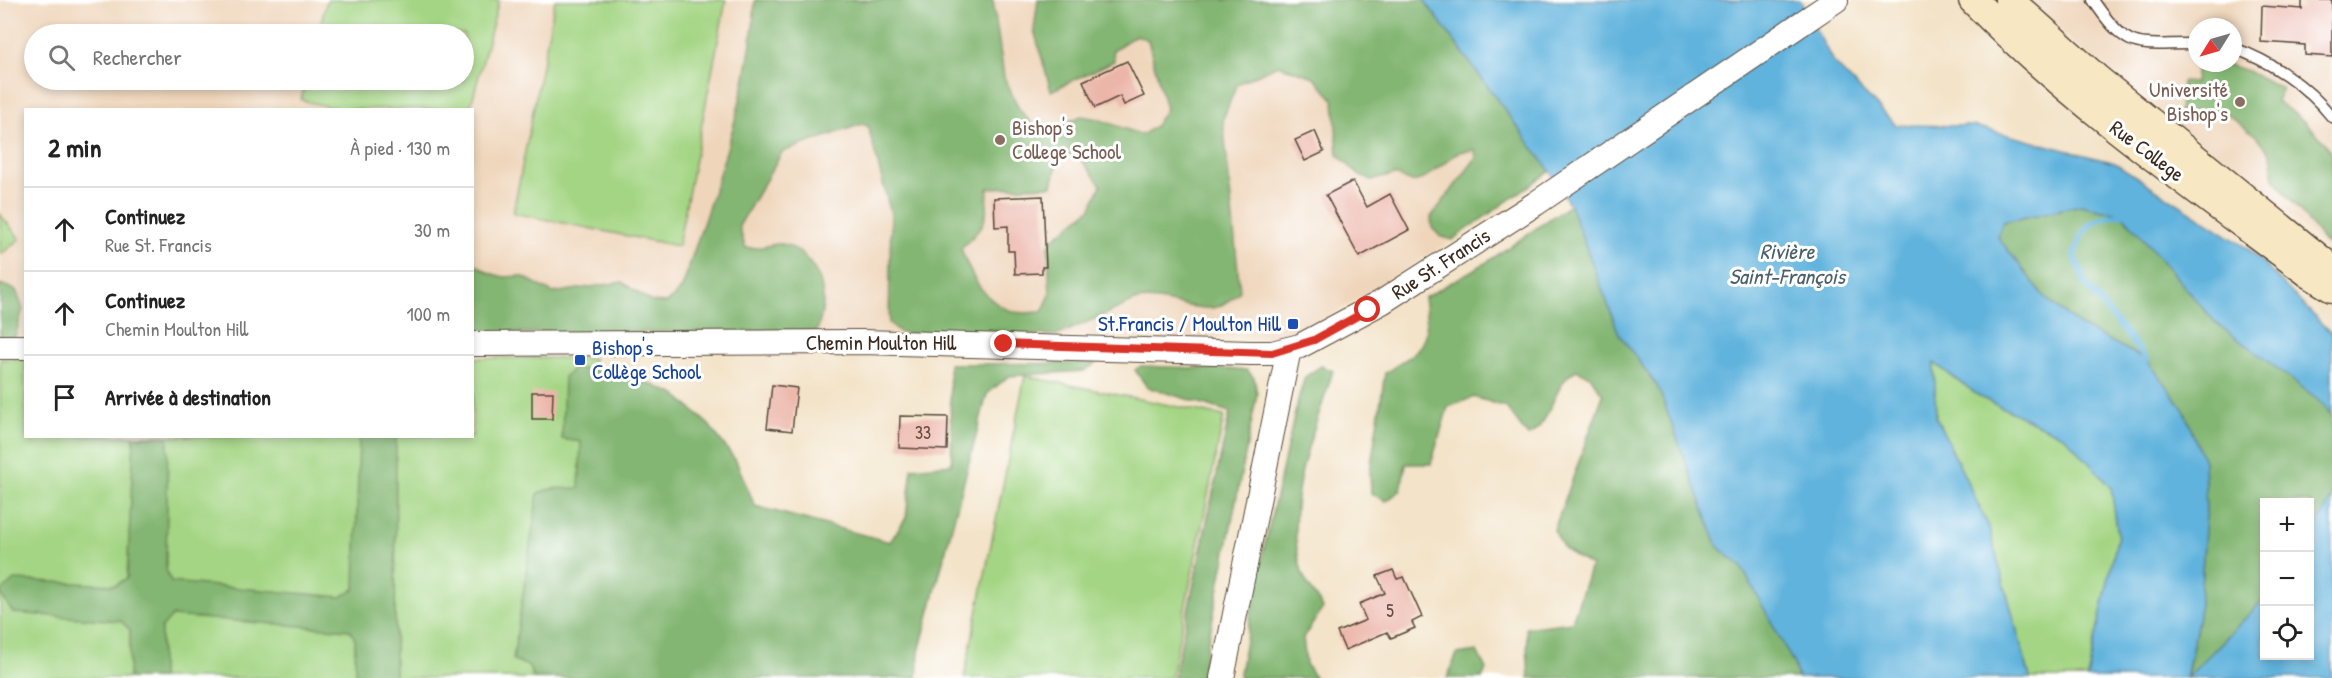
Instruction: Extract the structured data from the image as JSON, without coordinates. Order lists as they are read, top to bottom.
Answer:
{
  "streets": {
    "main road": ["Rue College"],
    "street": ["Rue St. Francis", "Chemin Moulton Hill"]
  },
  "crossings": [
    ["Rue St. Francis", "Chemin Moulton Hill"]
  ],
  "water": ["Rivière Saint-François"],
  "places": {
    "other": ["Université Bishop's", "Bishop's College School"],
    "transit": ["St.Francis / Moulton Hill", "Bishop's Collège School"]
  },
  "house_numbers": ["33", "5"],
  "north": "bottom left",
  "page": {
    "search": "Rechercher",
    "heading": ["2 min", "À pied · 130 m"],
    "list": [
      ["Continuez", "Rue St. Francis", "30 m"],
      ["Continuez", "Chemin Moulton Hill", "100 m"],
      "Arrivée à destination"
    ],
    "map_buttons": ["+", "−"]
  }
}
